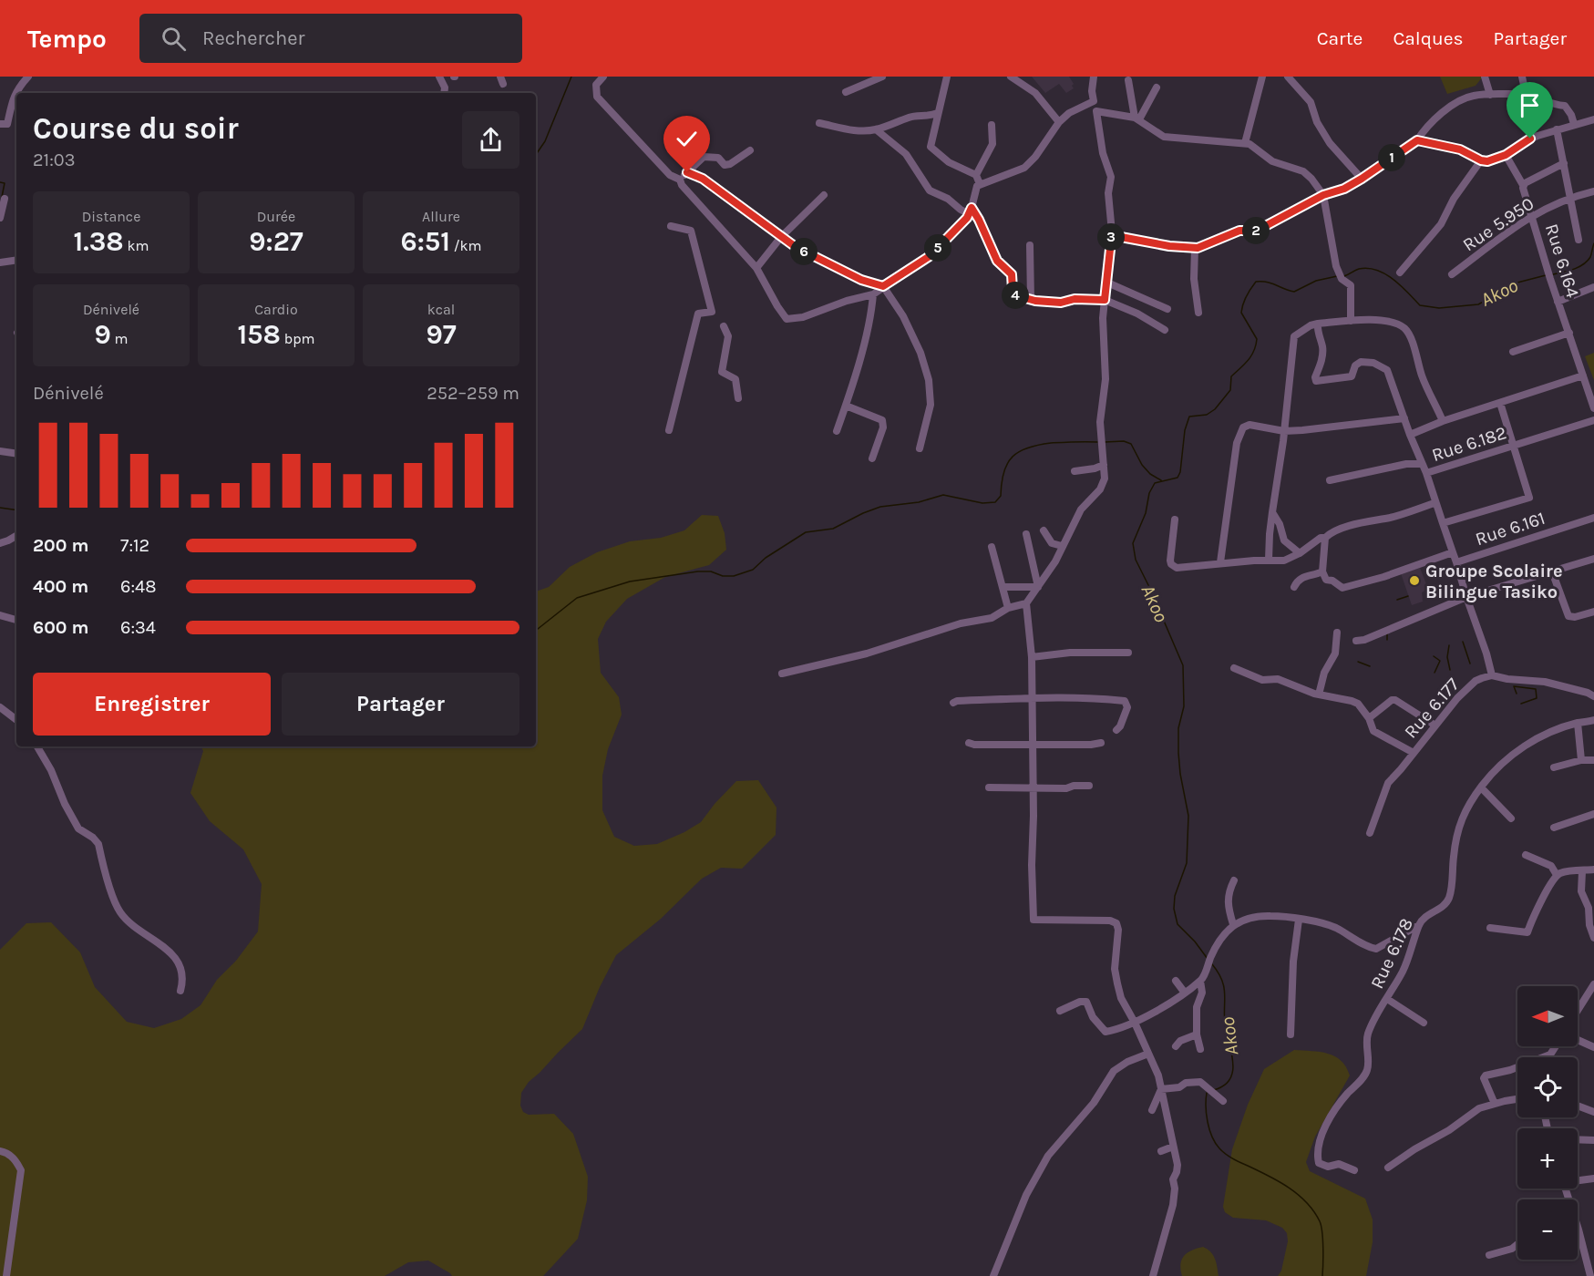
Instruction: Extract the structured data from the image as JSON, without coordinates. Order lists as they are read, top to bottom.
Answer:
{
  "streets": {
    "street": [
      "Rue 5.950",
      "Rue 6.164",
      "Rue 6.182",
      "Rue 6.161",
      "Rue 6.177",
      "Rue 6.178"
    ]
  },
  "crossings": [
    ["Rue 5.950", "Rue 6.164"],
    ["Rue 6.164", "Rue 6.182"]
  ],
  "water": ["Akoo"],
  "places": ["Groupe Scolaire Bilingue Tasiko"],
  "north": "left",
  "page": {
    "header": "Tempo",
    "search": "Rechercher",
    "nav": ["Carte", "Calques", "Partager"],
    "heading": ["Course du soir", "21:03"],
    "pins": [
      "1",
      "2",
      "3",
      "5",
      "6",
      "4"
    ],
    "stats": [
      ["Distance", "1.38 km"],
      ["Durée", "9:27"],
      ["Allure", "6:51 /km"],
      ["Dénivelé", "9 m"],
      ["Cardio", "158 bpm"],
      ["kcal", "97"]
    ],
    "chart": ["Dénivelé", "252–259 m"],
    "list": [
      {
        "name": "200 m",
        "note": "7:12"
      },
      {
        "name": "400 m",
        "note": "6:48"
      },
      {
        "name": "600 m",
        "note": "6:34"
      }
    ],
    "buttons": ["Enregistrer", "Partager"],
    "map_buttons": ["+", "−"]
  }
}
